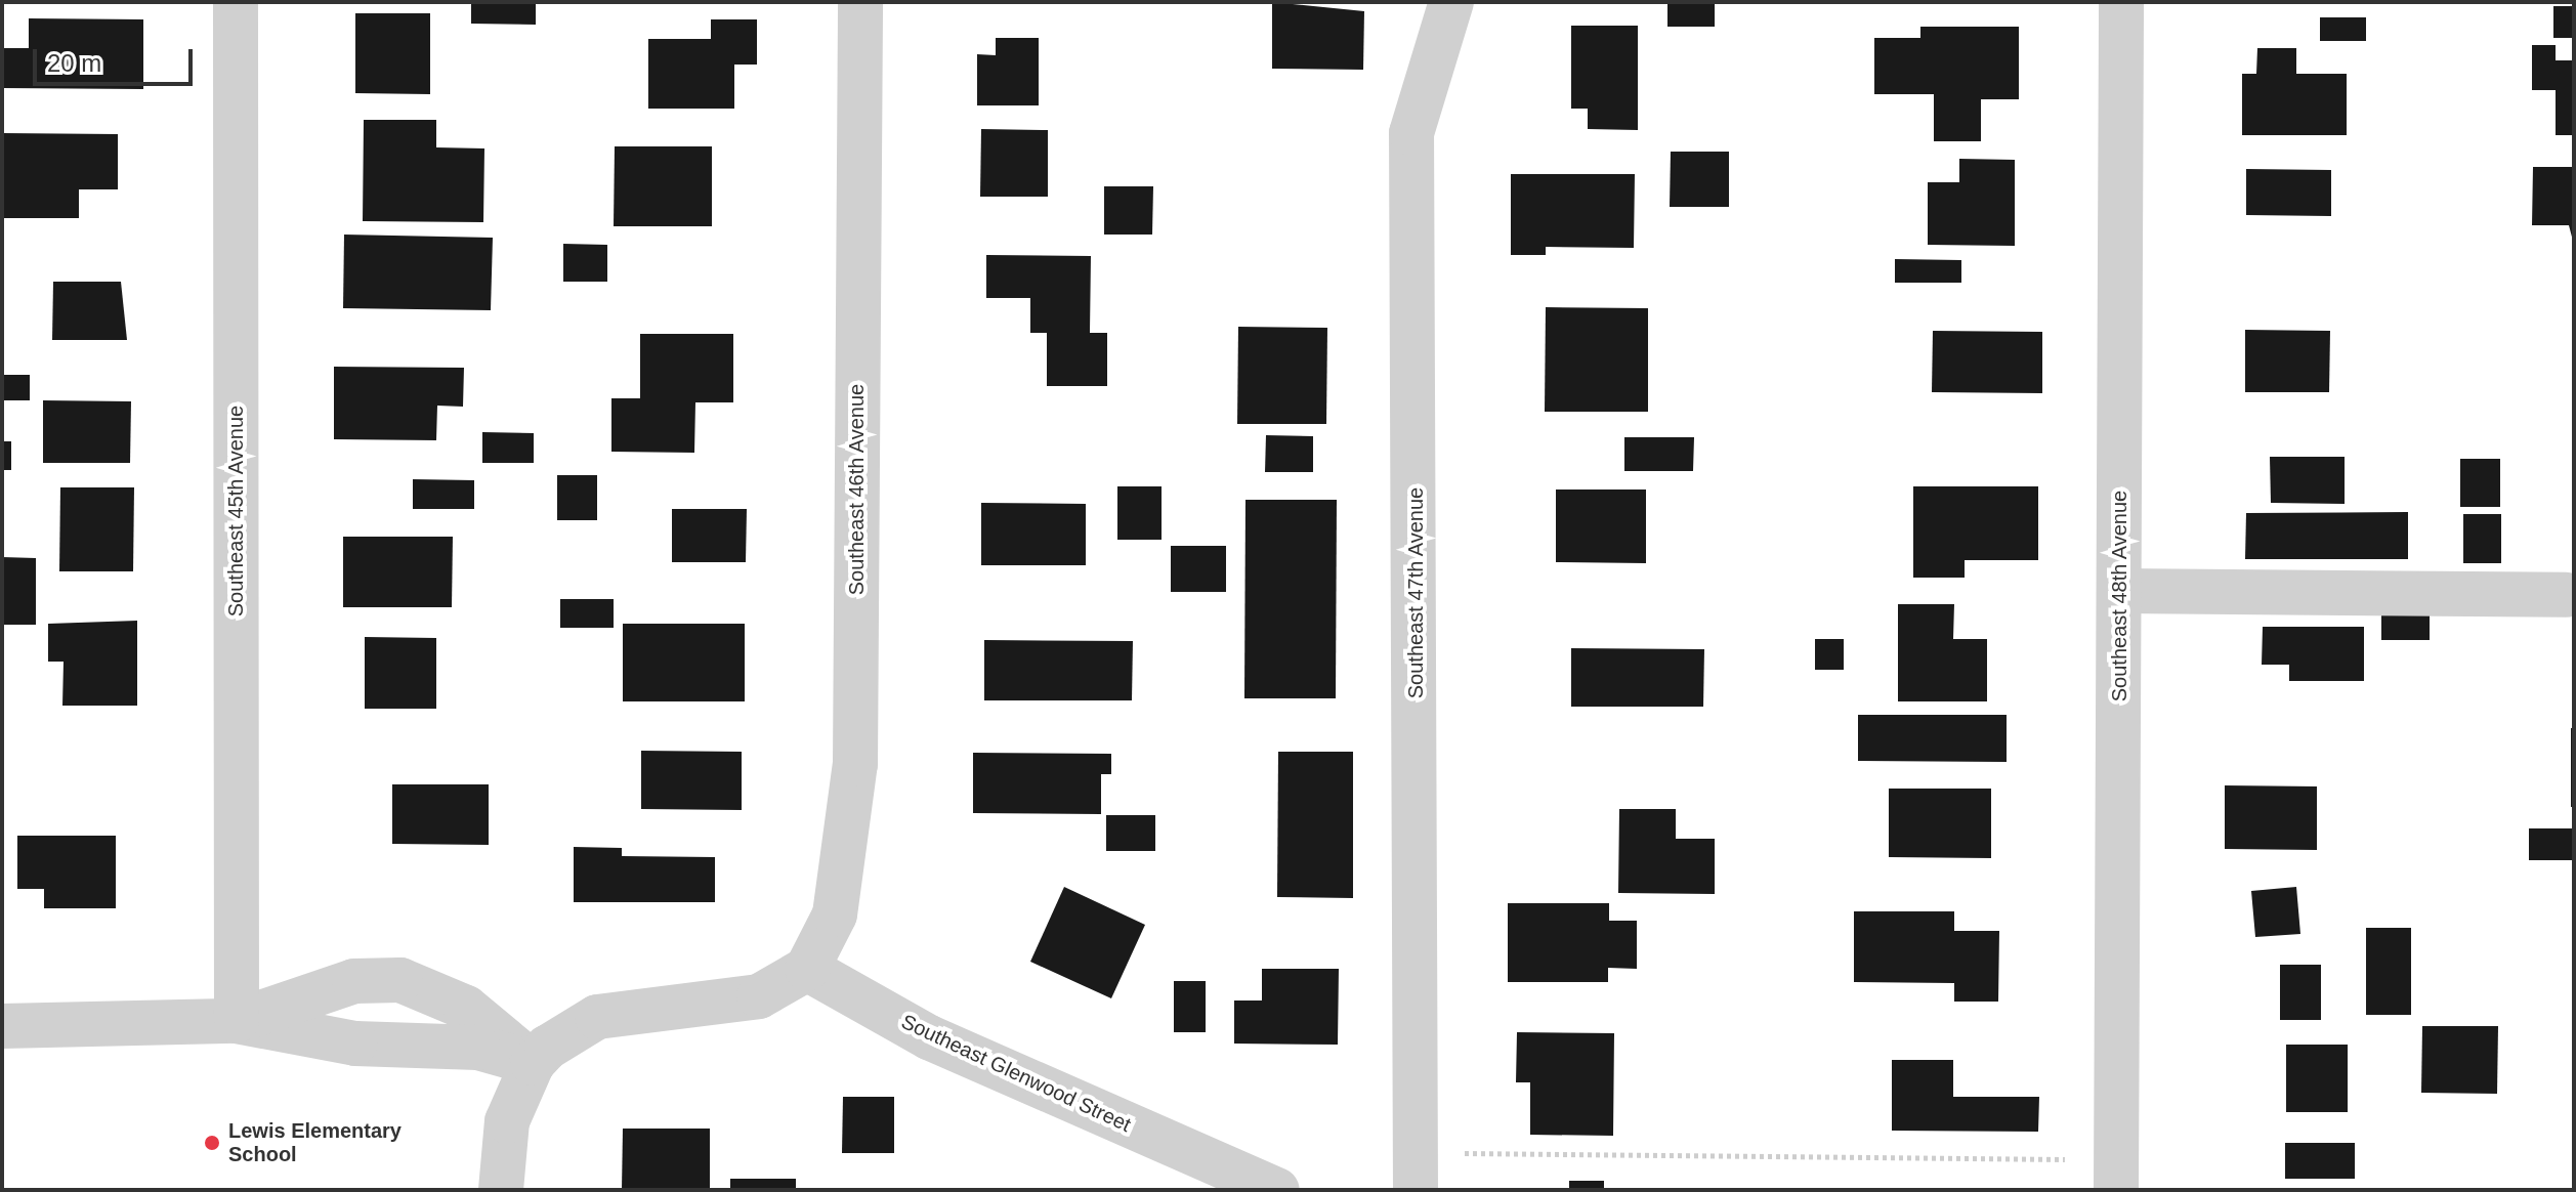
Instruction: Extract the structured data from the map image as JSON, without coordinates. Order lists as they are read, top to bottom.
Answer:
{
  "streets": {
    "street": [
      "Southeast 46th Avenue",
      "Southeast 45th Avenue",
      "Southeast 47th Avenue",
      "Southeast 48th Avenue",
      "Southeast Glenwood Street"
    ]
  },
  "crossings": [
    ["Southeast 46th Avenue", "Southeast Glenwood Street"]
  ],
  "places": ["Lewis Elementary School"],
  "scale_bar": "20 m"
}
